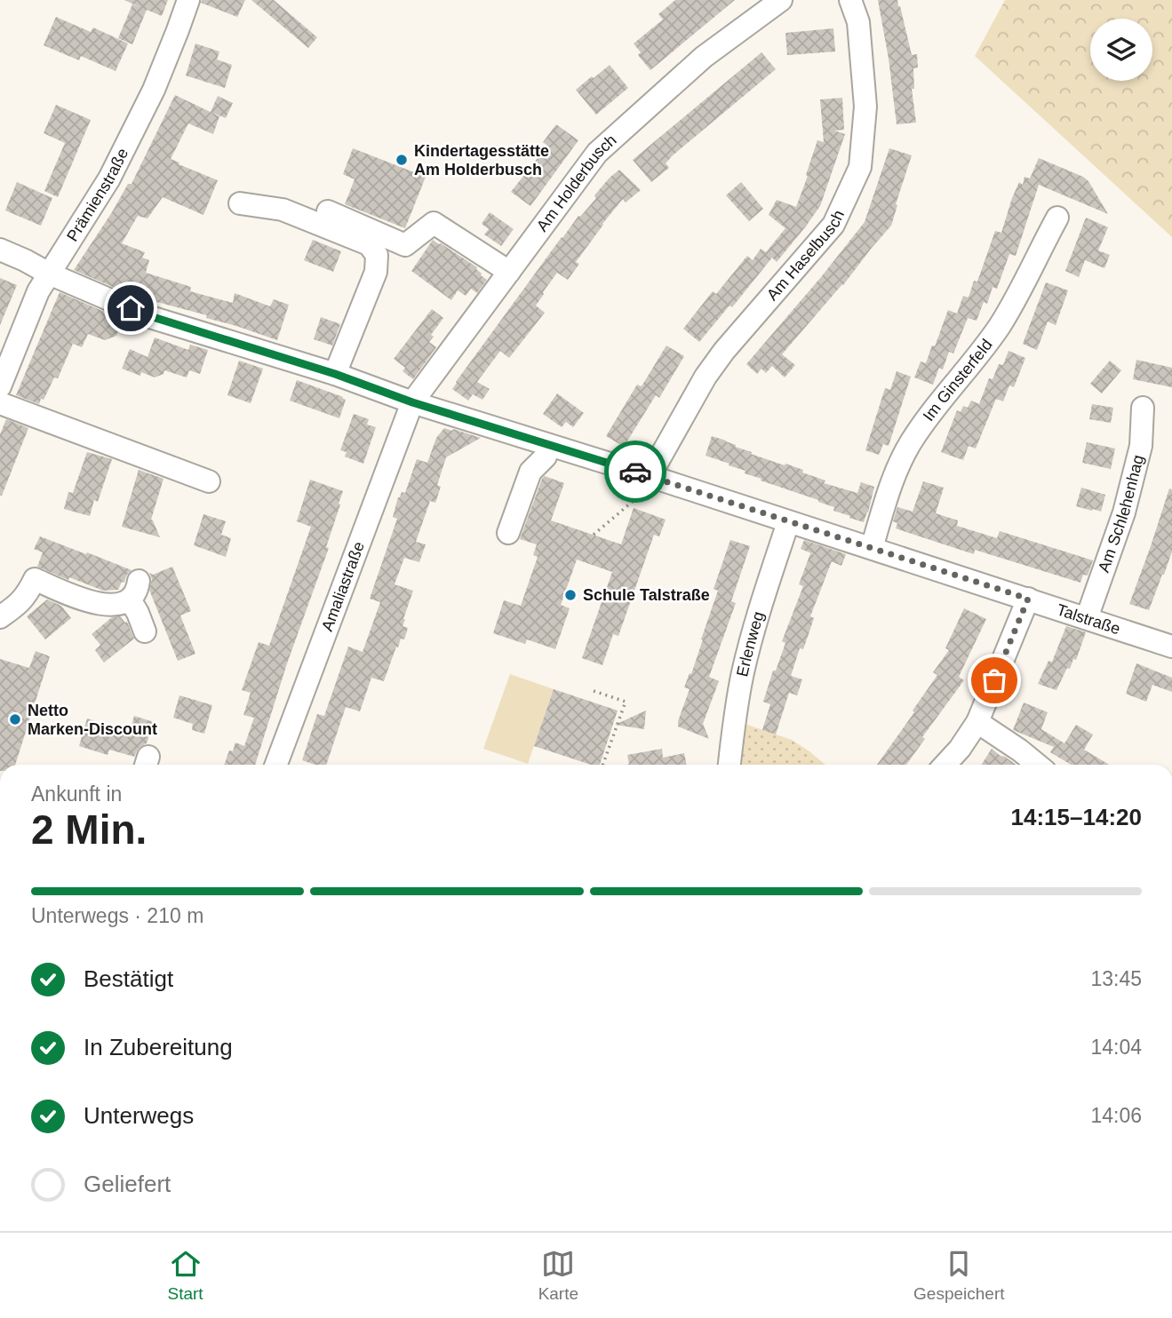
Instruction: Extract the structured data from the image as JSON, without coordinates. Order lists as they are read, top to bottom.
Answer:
{
  "streets": {
    "street": [
      "Am Holderbusch",
      "Prämienstraße",
      "Am Haselbusch",
      "Im Ginsterfeld",
      "Am Schlehenhag",
      "Amaliastraße",
      "Talstraße",
      "Erlenweg"
    ]
  },
  "crossings": [
    ["Am Holderbusch", "Amaliastraße"],
    ["Am Holderbusch", "Talstraße"],
    ["Prämienstraße", "Talstraße"],
    ["Am Haselbusch", "Talstraße"],
    ["Im Ginsterfeld", "Talstraße"],
    ["Am Schlehenhag", "Talstraße"],
    ["Amaliastraße", "Talstraße"],
    ["Talstraße", "Erlenweg"]
  ],
  "places": ["Kindertagesstätte Am Holderbusch", "Schule Talstraße", "Netto Marken-Discount"],
  "page": {
    "heading": ["2 Min.", "Ankunft in", "14:15–14:20"],
    "bar": "Unterwegs · 210 m",
    "list": [
      ["Bestätigt", "13:45"],
      ["In Zubereitung", "14:04"],
      ["Unterwegs", "14:06"],
      "Geliefert"
    ],
    "tabs": ["Start", "Karte", "Gespeichert"]
  }
}
